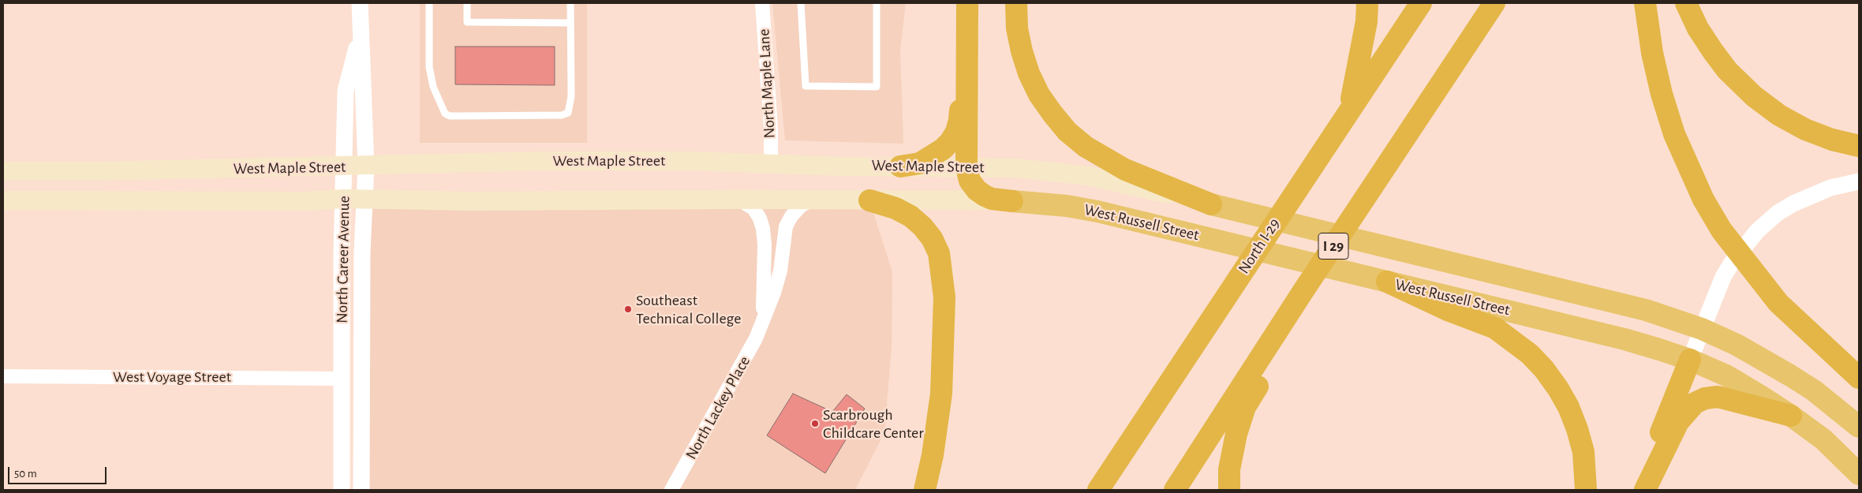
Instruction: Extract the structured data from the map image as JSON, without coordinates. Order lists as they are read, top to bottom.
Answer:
{
  "streets": {
    "highway": ["West Russell Street", "North I-29", "I 29"],
    "main road": ["West Maple Street"],
    "street": [
      "North Maple Lane",
      "North Career Avenue",
      "West Voyage Street",
      "North Lackey Place"
    ]
  },
  "crossings": [
    ["North Maple Lane", "West Maple Street"],
    ["West Maple Street", "West Russell Street"],
    ["West Maple Street", "North Career Avenue"],
    ["West Maple Street", "North Lackey Place"],
    ["North Career Avenue", "West Voyage Street"]
  ],
  "places": ["Southeast Technical College", "Scarbrough Childcare Center"],
  "scale_bar": "50 m"
}
